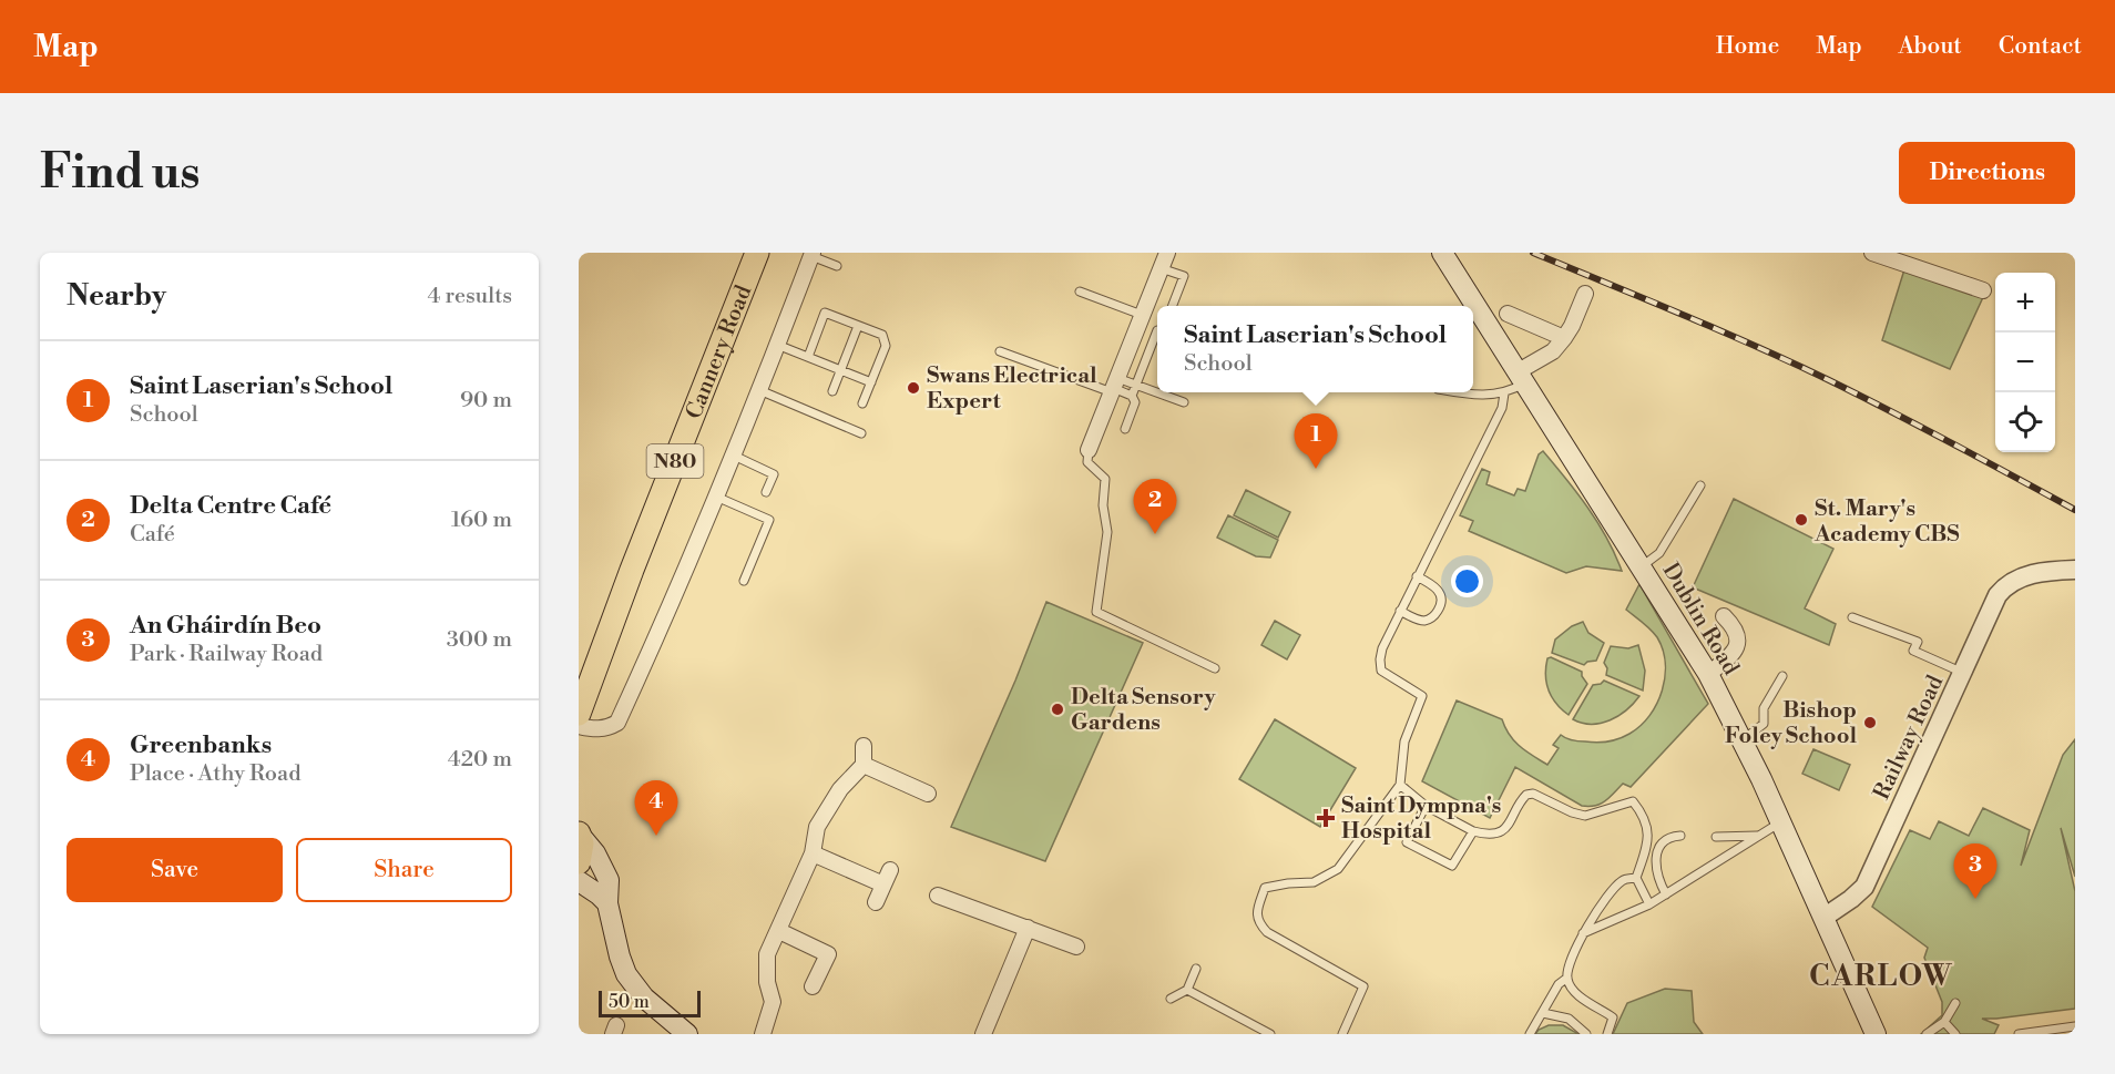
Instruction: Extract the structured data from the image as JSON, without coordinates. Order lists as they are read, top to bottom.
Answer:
{
  "streets": {
    "main road": ["Cannery Road", "N80", "Dublin Road"],
    "street": ["Railway Road"]
  },
  "crossings": [
    ["Dublin Road", "Railway Road"]
  ],
  "districts": ["CARLOW"],
  "places": {
    "other": [
      "Swans Electrical Expert",
      "St. Mary's Academy CBS",
      "Delta Sensory Gardens",
      "Bishop Foley School"
    ],
    "health": ["Saint Dympna's Hospital"]
  },
  "scale_bar": "50 m",
  "page": {
    "header": "Map",
    "nav": [
      "Home",
      "Map",
      "About",
      "Contact"
    ],
    "buttons": [
      "Directions",
      ["Save", "Share"]
    ],
    "title": "Find us",
    "heading": ["Nearby", "4 results"],
    "map_buttons": ["+", "−"],
    "popup": ["Saint Laserian's School", "School"],
    "list": [
      {
        "mark": "1",
        "name": "Saint Laserian's School",
        "note": "School",
        "value": "90 m"
      },
      {
        "mark": "2",
        "name": "Delta Centre Café",
        "note": "Café",
        "value": "160 m"
      },
      {
        "mark": "3",
        "name": "An Gháirdín Beo",
        "note": "Park · Railway Road",
        "value": "300 m"
      },
      {
        "mark": "4",
        "name": "Greenbanks",
        "note": "Place · Athy Road",
        "value": "420 m"
      }
    ],
    "pins": [
      "1",
      "2",
      "4",
      "3"
    ],
    "scale": "50 m"
  }
}
